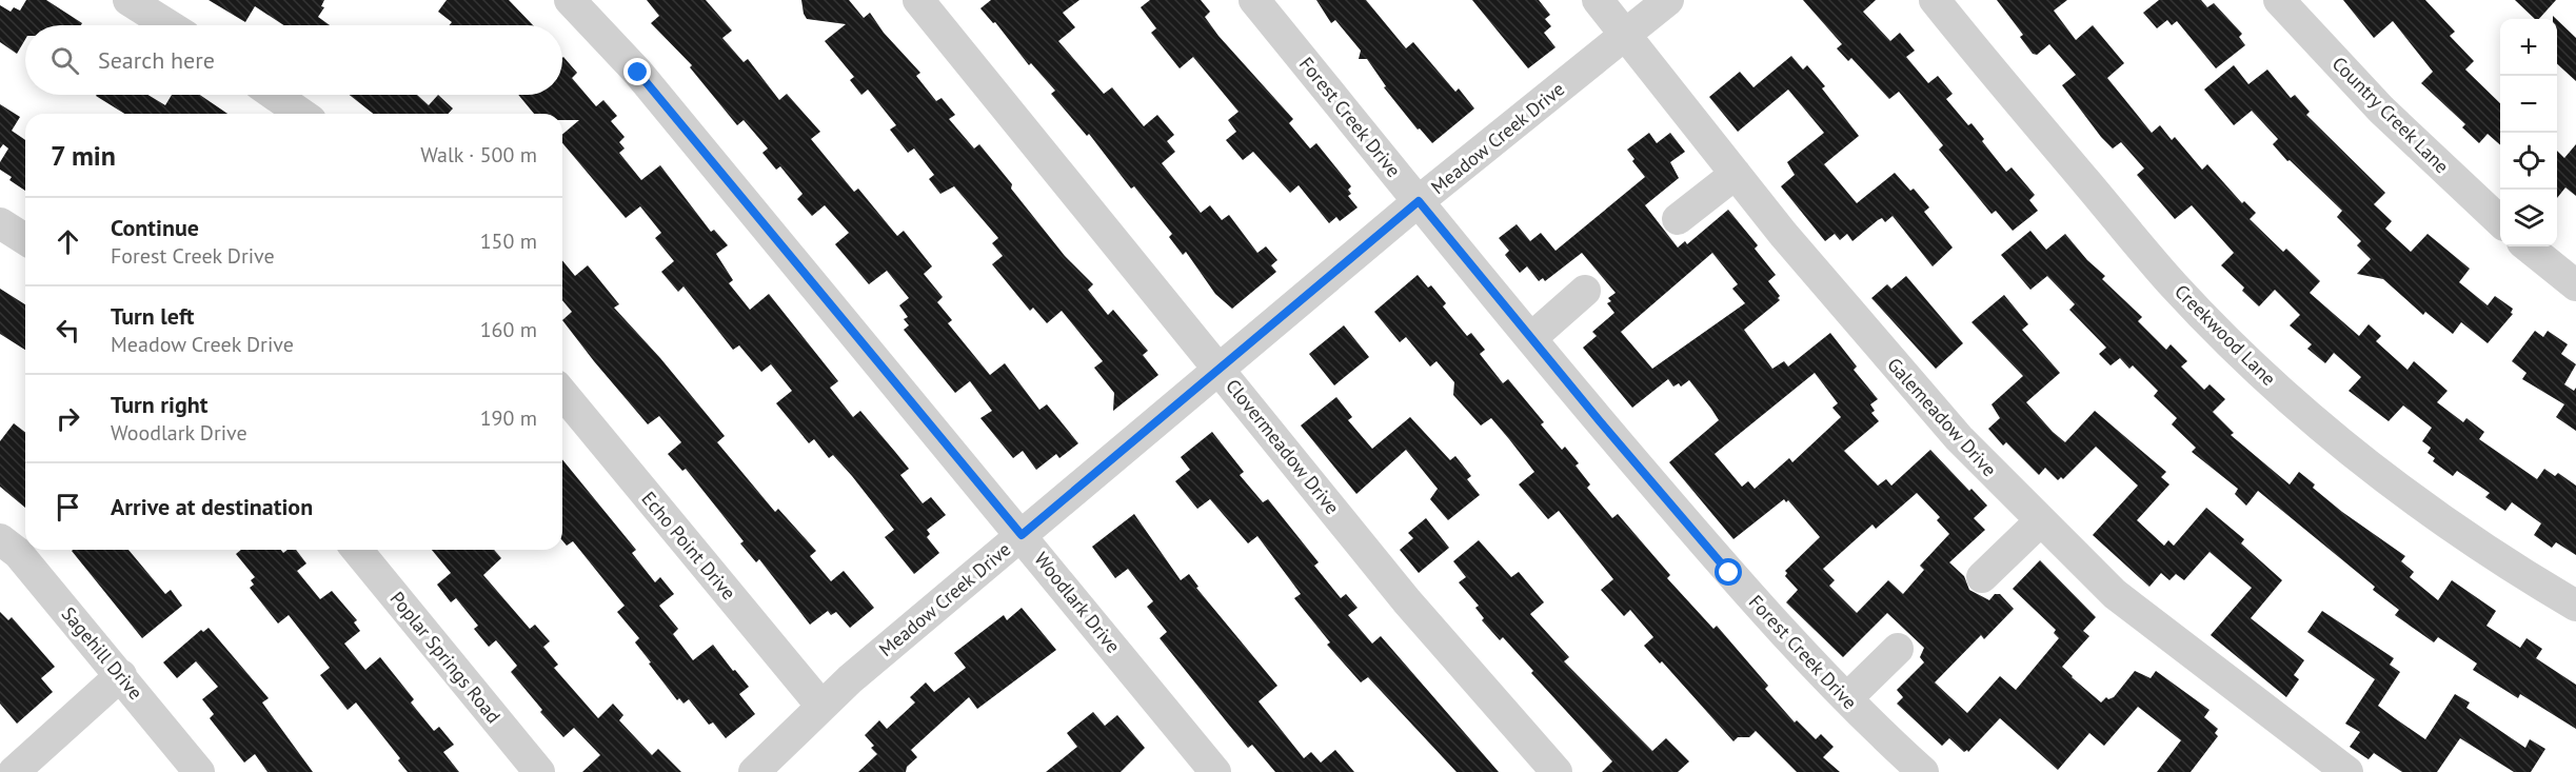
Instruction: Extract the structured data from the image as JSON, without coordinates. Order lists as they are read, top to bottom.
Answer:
{
  "streets": {
    "street": [
      "Country Creek Lane",
      "Forest Creek Drive",
      "Meadow Creek Drive",
      "Creekwood Lane",
      "Galemeadow Drive",
      "Clovermeadow Drive",
      "Echo Point Drive",
      "Woodlark Drive",
      "Sagehill Drive",
      "Poplar Springs Road"
    ]
  },
  "crossings": [
    ["Forest Creek Drive", "Meadow Creek Drive"],
    ["Meadow Creek Drive", "Galemeadow Drive"],
    ["Meadow Creek Drive", "Clovermeadow Drive"],
    ["Meadow Creek Drive", "Echo Point Drive"],
    ["Meadow Creek Drive", "Woodlark Drive"]
  ],
  "page": {
    "map_buttons": ["+", "−"],
    "search": "Search here",
    "heading": ["7 min", "Walk · 500 m"],
    "list": [
      ["Continue", "Forest Creek Drive", "150 m"],
      ["Turn left", "Meadow Creek Drive", "160 m"],
      ["Turn right", "Woodlark Drive", "190 m"],
      "Arrive at destination"
    ]
  }
}
